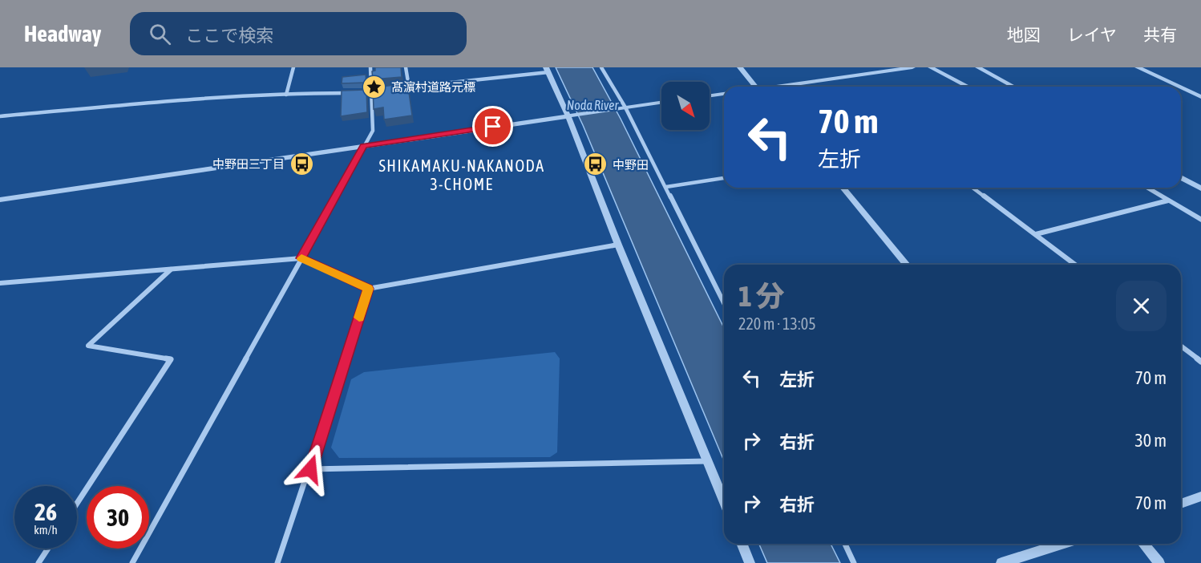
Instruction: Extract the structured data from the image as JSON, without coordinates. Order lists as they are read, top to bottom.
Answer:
{
  "districts": ["SHIKAMAKU-NAKANODA 3-CHOME"],
  "water": ["Noda River"],
  "places": {
    "place": ["髙濵村道路元標"],
    "bus stop": ["中野田三丁目", "中野田"]
  },
  "north": "bottom right",
  "page": {
    "header": "Headway",
    "search": "ここで検索",
    "nav": ["地図", "レイヤ", "共有"],
    "turn": ["70 m", "左折"],
    "heading": ["1 分", "220 m · 13:05"],
    "list": [
      {
        "name": "左折",
        "value": "70 m"
      },
      {
        "name": "右折",
        "value": "30 m"
      },
      {
        "name": "右折",
        "value": "70 m"
      }
    ],
    "speed": "26 km/h",
    "limit": "30"
  }
}
